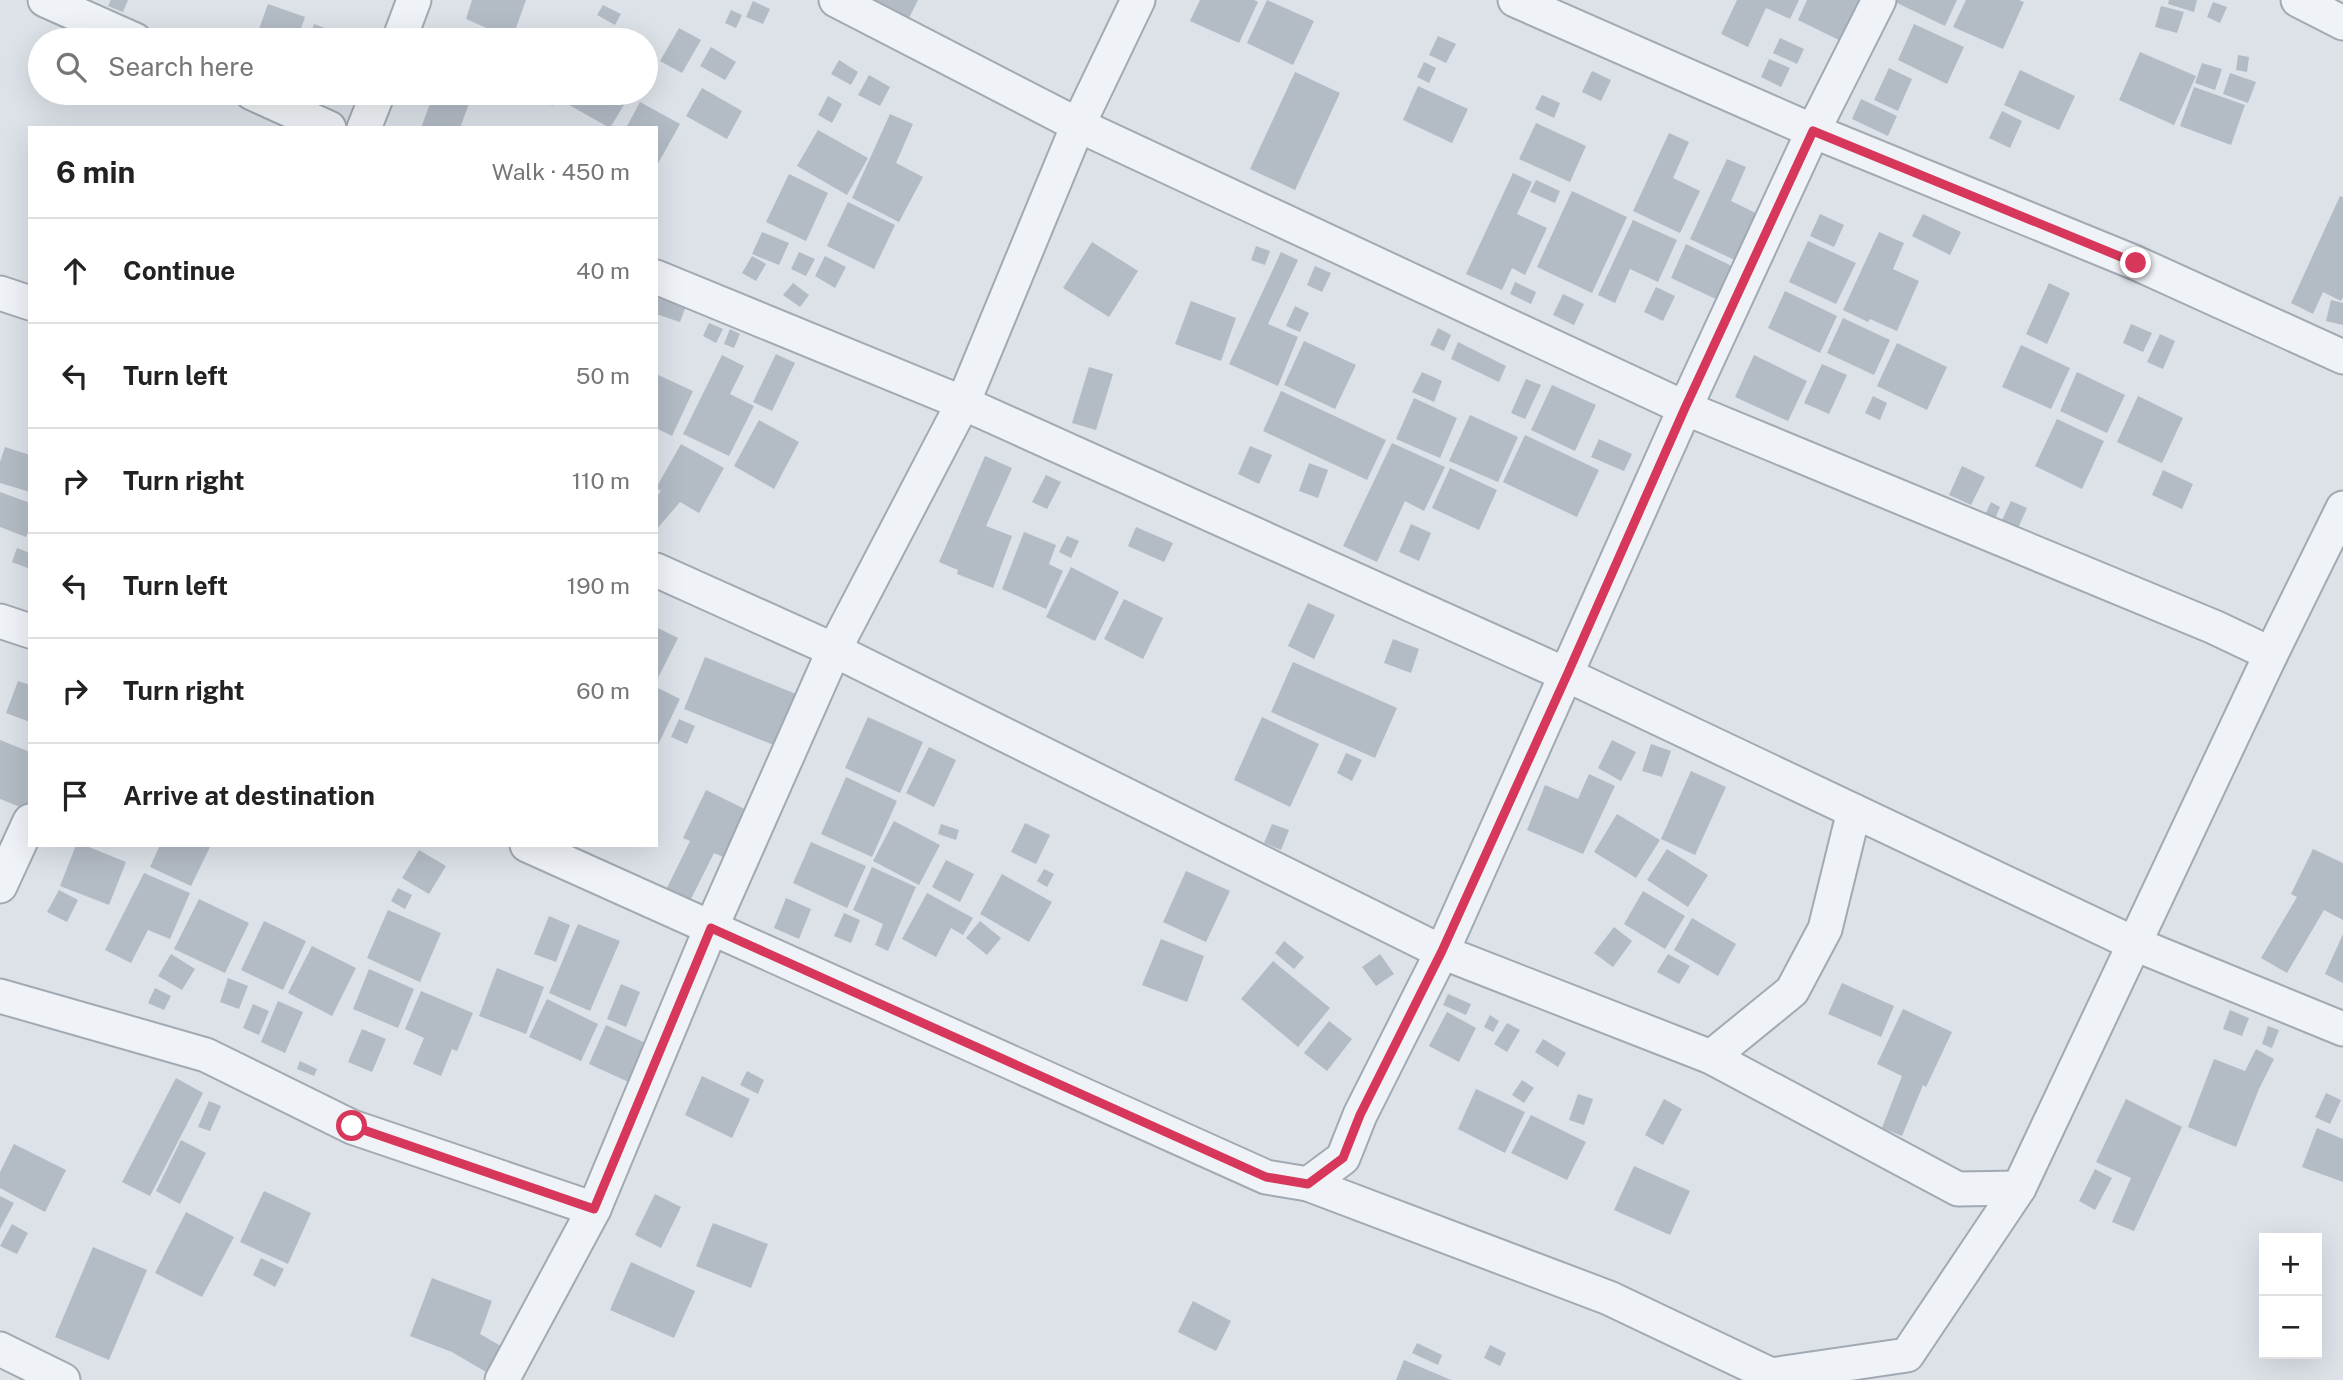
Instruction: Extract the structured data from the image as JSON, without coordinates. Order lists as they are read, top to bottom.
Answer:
{
  "page": {
    "search": "Search here",
    "heading": ["6 min", "Walk · 450 m"],
    "list": [
      ["Continue", "40 m"],
      ["Turn left", "50 m"],
      ["Turn right", "110 m"],
      ["Turn left", "190 m"],
      ["Turn right", "60 m"],
      "Arrive at destination"
    ],
    "map_buttons": ["+", "−"]
  }
}
